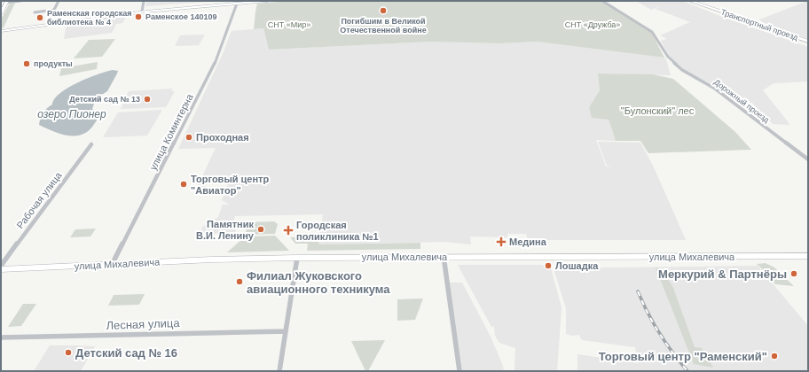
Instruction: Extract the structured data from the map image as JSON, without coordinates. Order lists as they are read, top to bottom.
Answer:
{
  "streets": {
    "main road": ["Транспортный проезд", "улица Михалевича"],
    "street": [
      "Дорожный проезд",
      "улица Коминтерна",
      "Рабочая улица",
      "Лесная улица"
    ]
  },
  "crossings": [
    ["улица Коминтерна", "улица Михалевича"]
  ],
  "water": ["озеро Пионер"],
  "parks": ["СНТ «Мир»", "СНТ «Дружба»", "\"Булонский\" лес"],
  "places": {
    "other": [
      "Погибшим в Великой Отечественной войне",
      "Раменское 140109",
      "Раменская городская библиотека № 4",
      "продукты",
      "Детский сад № 13",
      "Проходная",
      "Торговый центр \"Авиатор\"",
      "Памятник В.И. Ленину",
      "Лошадка",
      "Меркурий & Партнёры",
      "Филиал Жуковского авиационного техникума",
      "Детский сад № 16",
      "Торговый центр \"Раменский\""
    ],
    "health": ["Городская поликлиника №1", "Медина"]
  }
}
